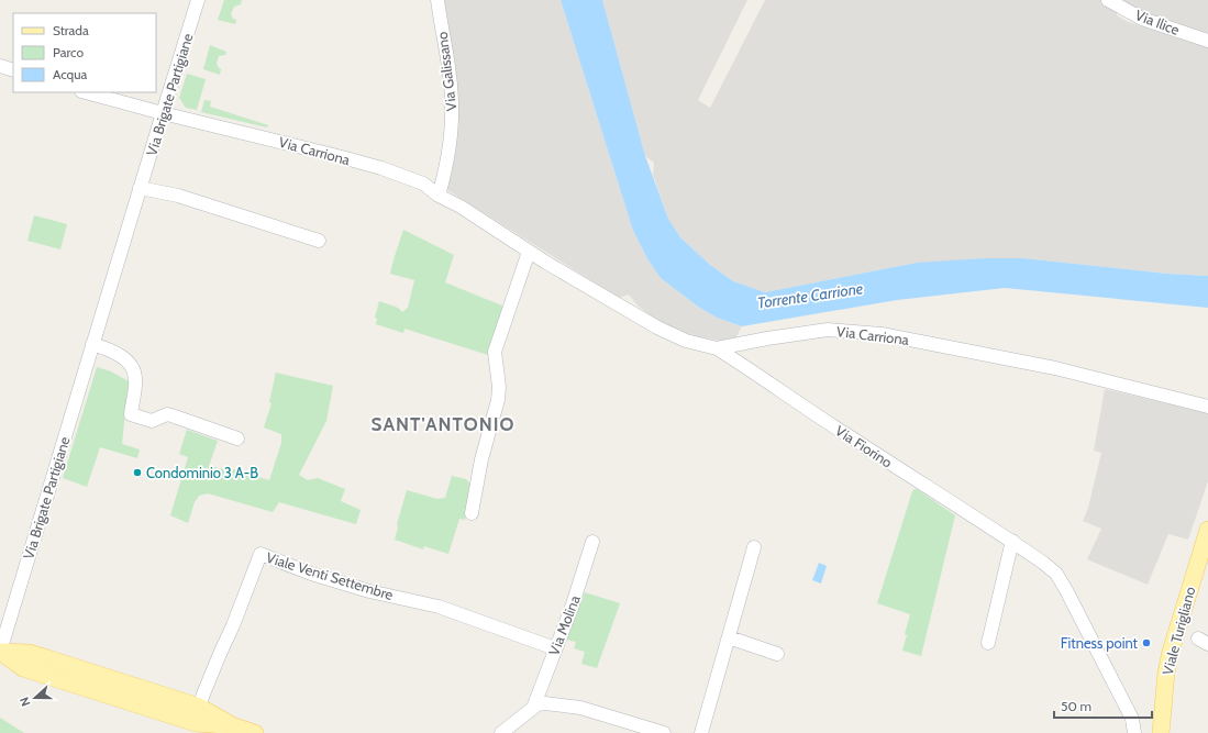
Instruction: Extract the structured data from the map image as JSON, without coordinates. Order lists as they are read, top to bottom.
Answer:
{
  "streets": {
    "main road": ["Viale Turigliano"],
    "street": [
      "Via Ilice",
      "Via Galissano",
      "Via Brigate Partigiane",
      "Via Carriona",
      "Via Fiorino",
      "Viale Venti Settembre",
      "Via Molina"
    ]
  },
  "crossings": [
    ["Via Galissano", "Via Carriona"],
    ["Via Brigate Partigiane", "Via Carriona"],
    ["Via Carriona", "Via Fiorino"],
    ["Viale Venti Settembre", "Via Molina"]
  ],
  "districts": ["SANT'ANTONIO"],
  "water": ["Torrente Carrione"],
  "places": ["Condominio 3 A-B", "Fitness point"],
  "legend": ["Strada", "Parco", "Acqua"],
  "scale_bar": "50 m",
  "north": "left"
}
